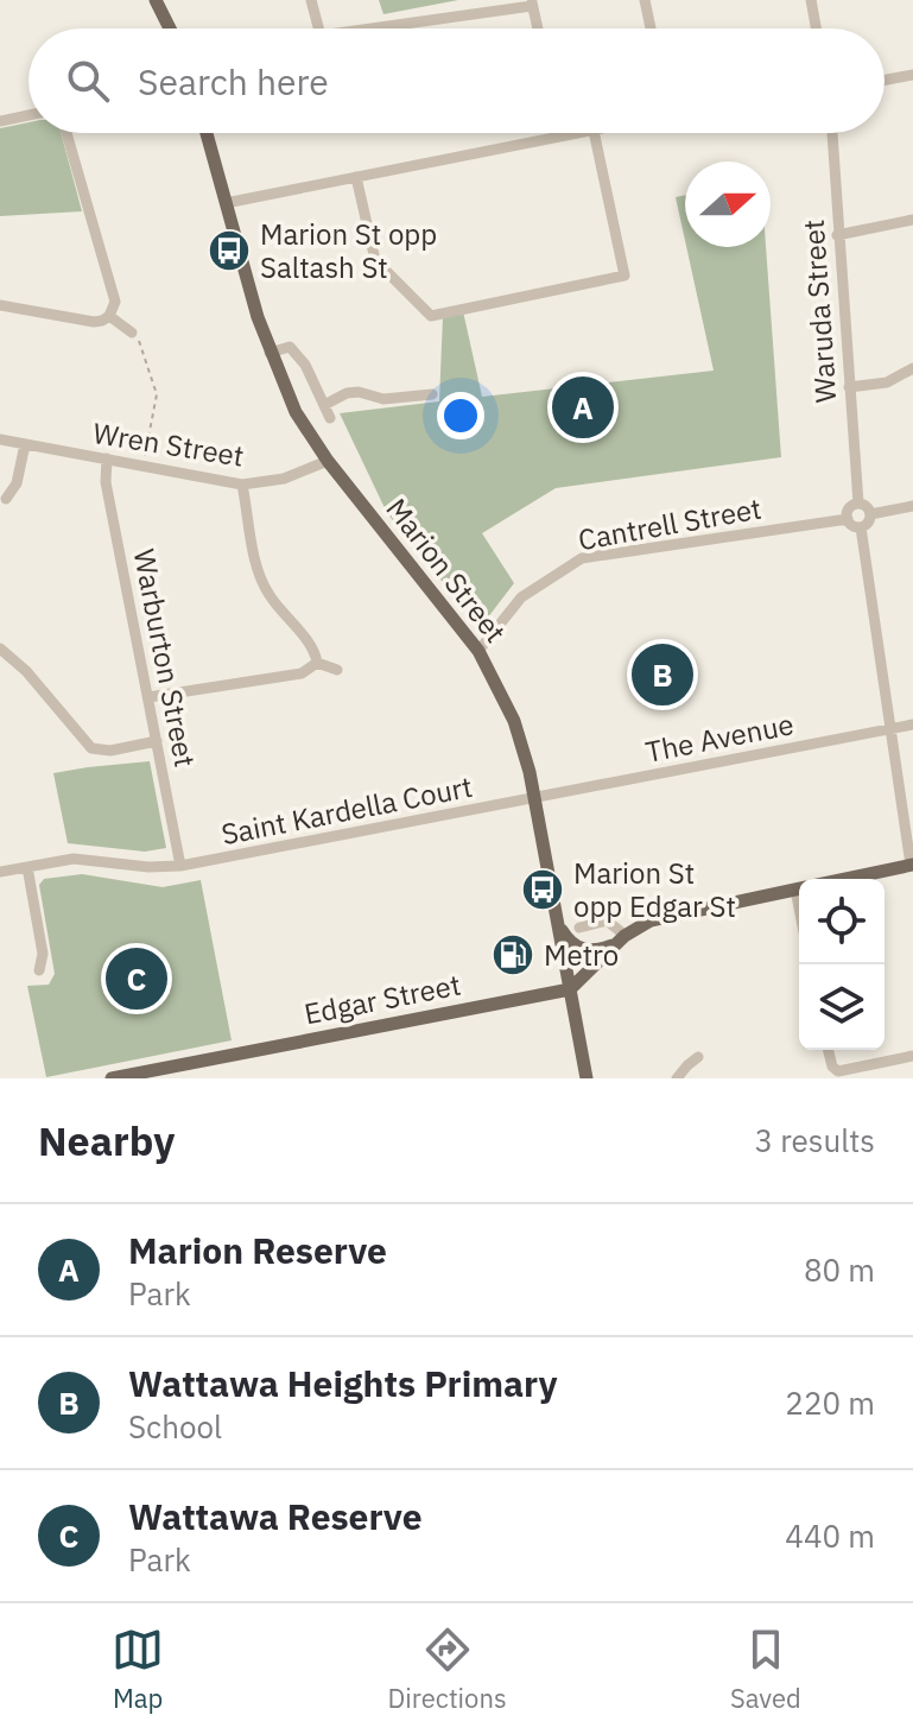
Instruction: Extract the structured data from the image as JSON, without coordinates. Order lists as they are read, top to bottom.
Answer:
{
  "streets": {
    "main road": ["Marion Street", "Edgar Street"],
    "street": [
      "Waruda Street",
      "Wren Street",
      "Cantrell Street",
      "Warburton Street",
      "The Avenue",
      "Saint Kardella Court"
    ]
  },
  "crossings": [
    ["Waruda Street", "Cantrell Street"],
    ["Wren Street", "Marion Street"],
    ["Wren Street", "Warburton Street"],
    ["Cantrell Street", "Marion Street"],
    ["Marion Street", "The Avenue"],
    ["Marion Street", "Saint Kardella Court"],
    ["Marion Street", "Edgar Street"],
    ["Warburton Street", "Saint Kardella Court"],
    ["The Avenue", "Saint Kardella Court"]
  ],
  "places": {
    "bus stop": ["Marion St opp Saltash St", "Marion St opp Edgar St"],
    "fuel station": ["Metro"]
  },
  "north": "right",
  "page": {
    "search": "Search here",
    "pins": ["A", "B", "C"],
    "heading": ["Nearby", "3 results"],
    "list": [
      {
        "mark": "A",
        "name": "Marion Reserve",
        "note": "Park",
        "value": "80 m"
      },
      {
        "mark": "B",
        "name": "Wattawa Heights Primary",
        "note": "School",
        "value": "220 m"
      },
      {
        "mark": "C",
        "name": "Wattawa Reserve",
        "note": "Park",
        "value": "440 m"
      }
    ],
    "nav": ["Map", "Directions", "Saved"]
  }
}
